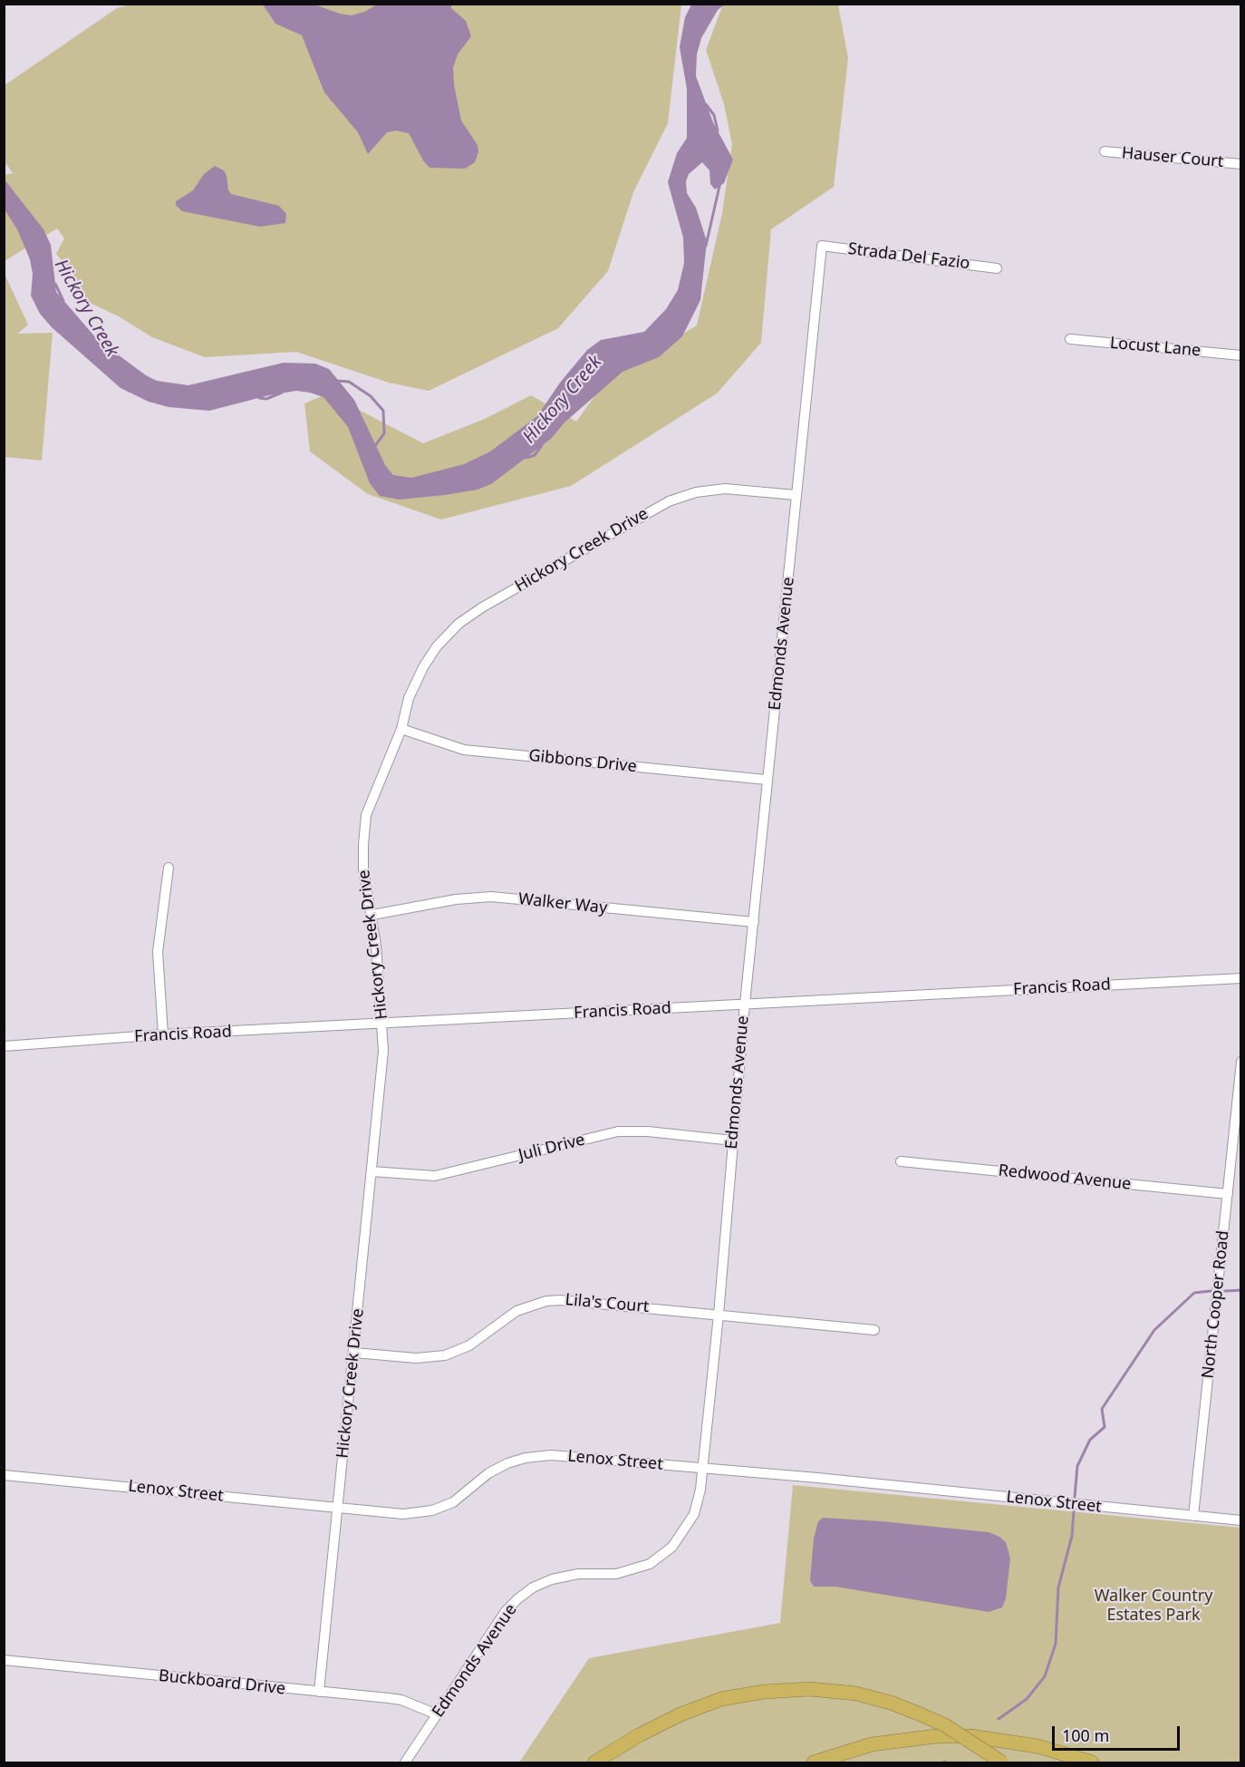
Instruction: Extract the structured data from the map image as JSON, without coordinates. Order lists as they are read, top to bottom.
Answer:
{
  "streets": {
    "street": [
      "Hauser Court",
      "Strada Del Fazio",
      "Locust Lane",
      "Hickory Creek Drive",
      "Edmonds Avenue",
      "Gibbons Drive",
      "Walker Way",
      "Francis Road",
      "Juli Drive",
      "Redwood Avenue",
      "Lila's Court",
      "North Cooper Road",
      "Lenox Street",
      "Buckboard Drive"
    ]
  },
  "crossings": [
    ["Strada Del Fazio", "Edmonds Avenue"],
    ["Hickory Creek Drive", "Edmonds Avenue"],
    ["Hickory Creek Drive", "Gibbons Drive"],
    ["Hickory Creek Drive", "Walker Way"],
    ["Hickory Creek Drive", "Francis Road"],
    ["Hickory Creek Drive", "Juli Drive"],
    ["Hickory Creek Drive", "Lila's Court"],
    ["Hickory Creek Drive", "Lenox Street"],
    ["Hickory Creek Drive", "Buckboard Drive"],
    ["Edmonds Avenue", "Gibbons Drive"],
    ["Edmonds Avenue", "Walker Way"],
    ["Edmonds Avenue", "Francis Road"],
    ["Edmonds Avenue", "Juli Drive"],
    ["Edmonds Avenue", "Lila's Court"],
    ["Edmonds Avenue", "Lenox Street"],
    ["Edmonds Avenue", "Buckboard Drive"],
    ["Redwood Avenue", "North Cooper Road"],
    ["North Cooper Road", "Lenox Street"]
  ],
  "water": ["Hickory Creek"],
  "parks": ["Walker Country Estates Park"],
  "scale_bar": "100 m"
}
